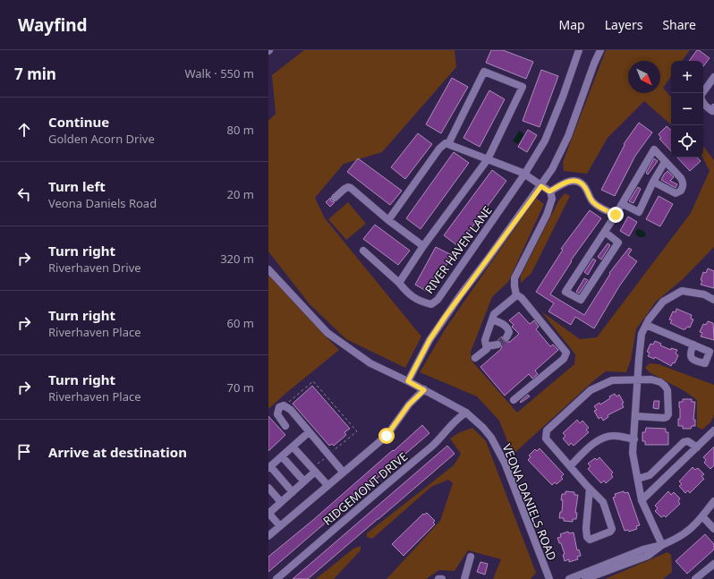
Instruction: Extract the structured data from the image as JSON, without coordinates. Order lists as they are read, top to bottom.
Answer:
{
  "streets": {
    "street": ["RIVER HAVEN LANE", "RIDGEMONT DRIVE", "VEONA DANIELS ROAD"]
  },
  "crossings": [
    ["RIDGEMONT DRIVE", "VEONA DANIELS ROAD"]
  ],
  "north": "bottom right",
  "page": {
    "header": "Wayfind",
    "nav": ["Map", "Layers", "Share"],
    "heading": ["7 min", "Walk · 550 m"],
    "map_buttons": ["+", "−"],
    "list": [
      ["Continue", "Golden Acorn Drive", "80 m"],
      ["Turn left", "Veona Daniels Road", "20 m"],
      ["Turn right", "Riverhaven Drive", "320 m"],
      ["Turn right", "Riverhaven Place", "60 m"],
      ["Turn right", "Riverhaven Place", "70 m"],
      "Arrive at destination"
    ]
  }
}
